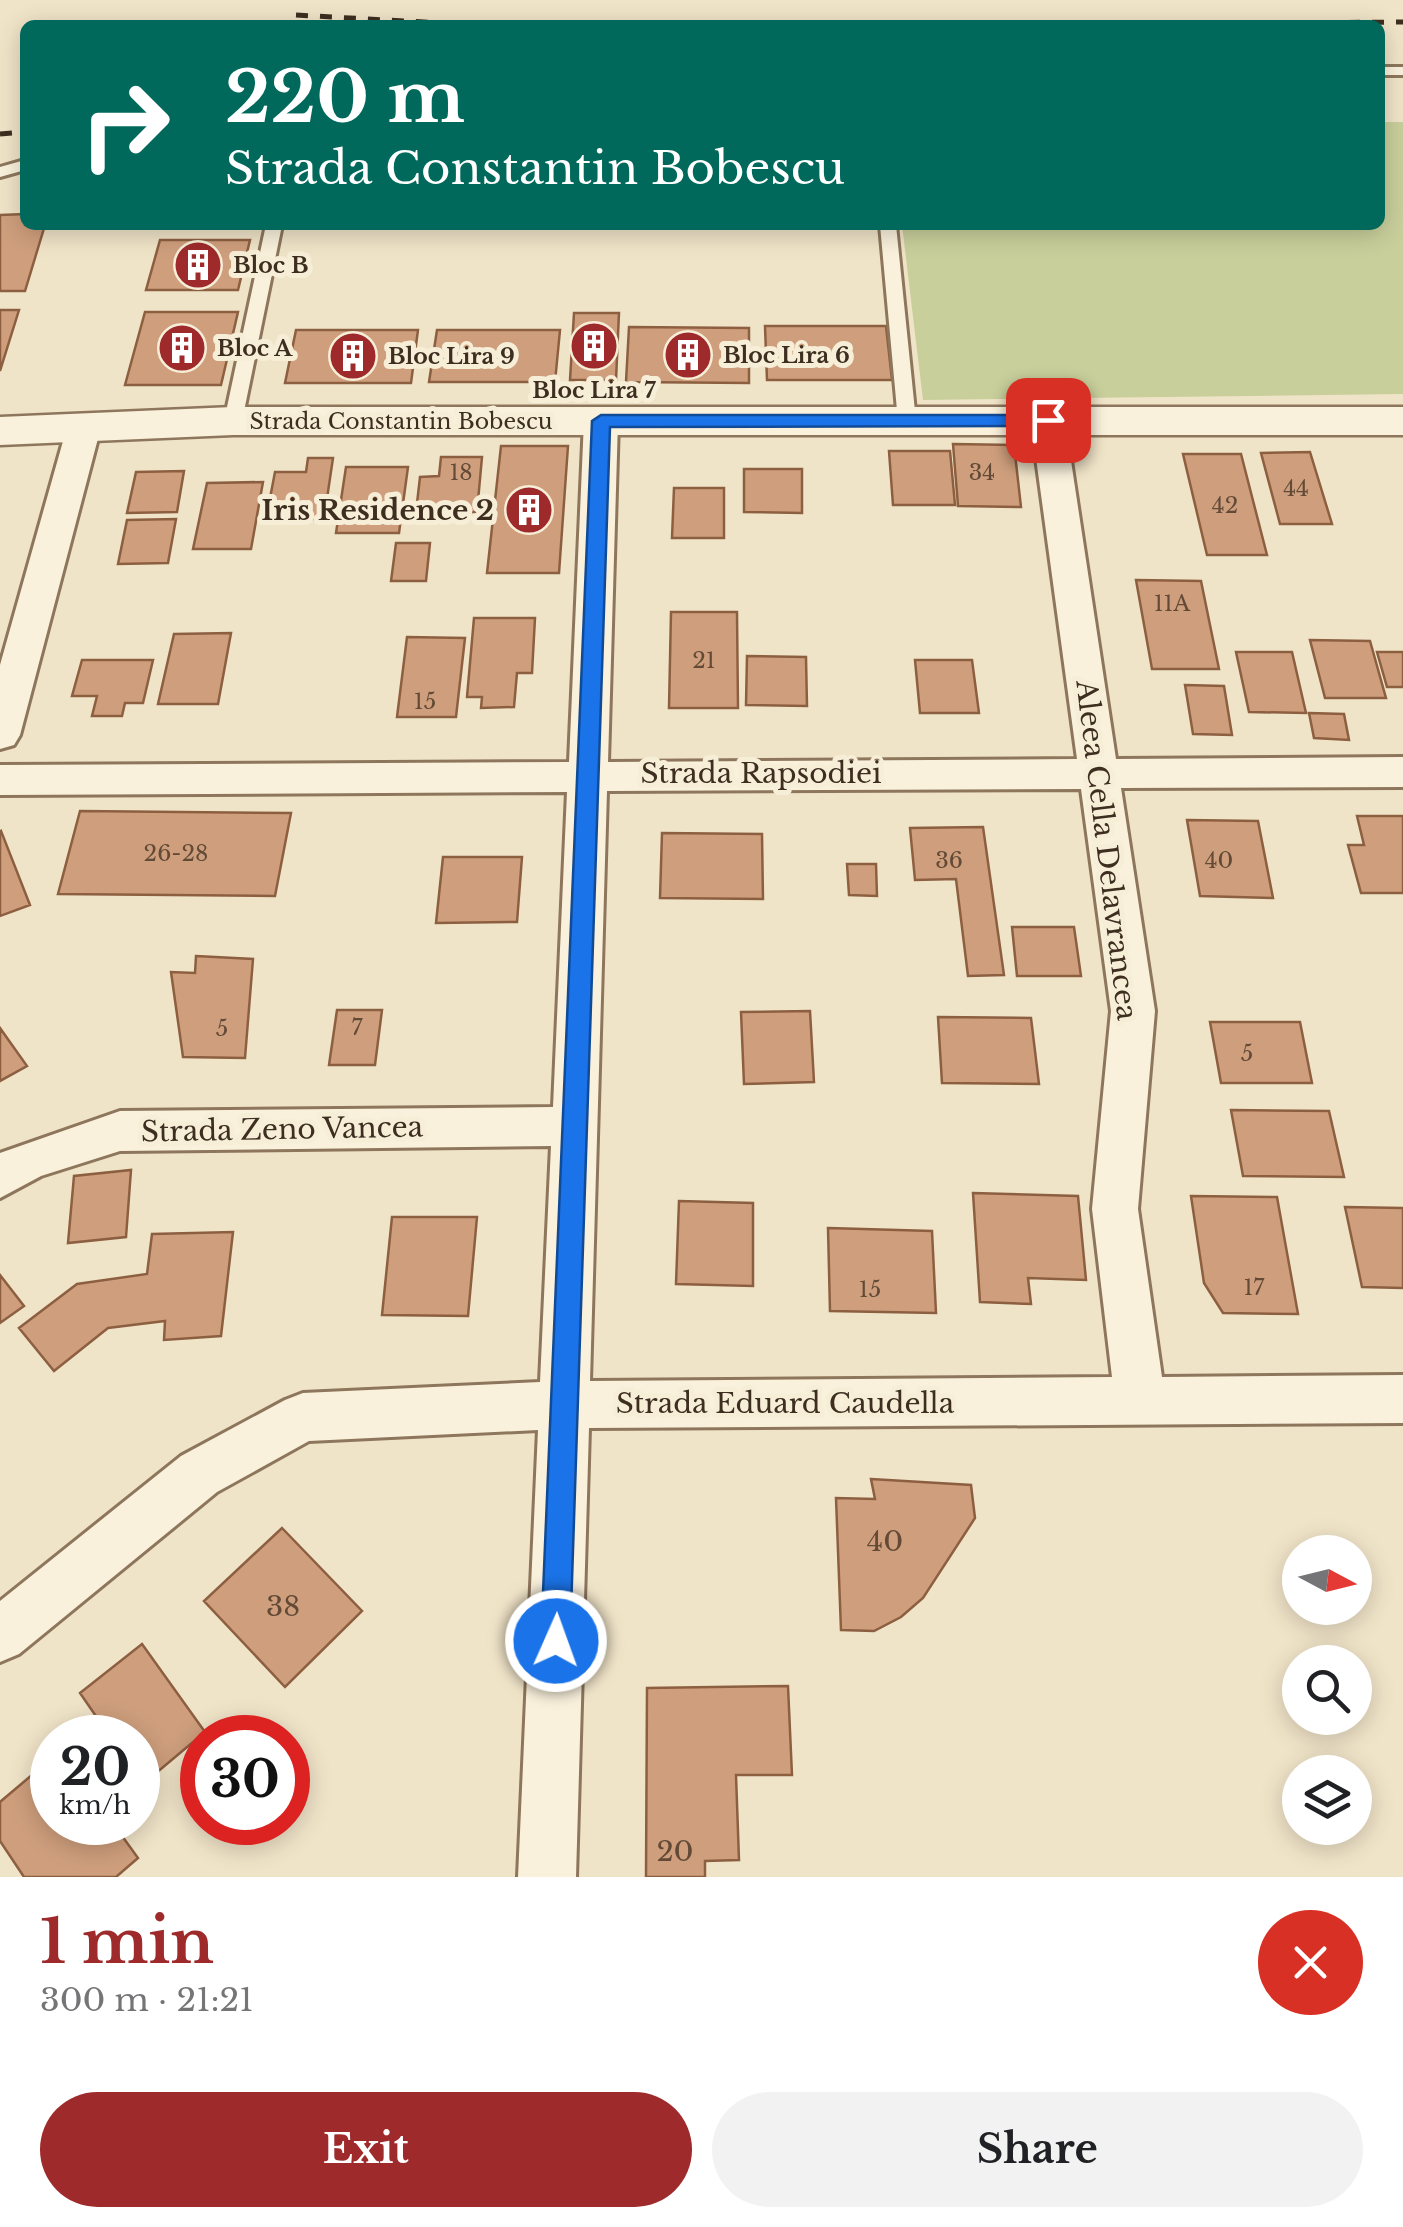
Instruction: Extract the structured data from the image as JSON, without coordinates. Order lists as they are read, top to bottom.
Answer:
{
  "streets": {
    "street": [
      "Strada Constantin Bobescu",
      "Strada Rapsodiei",
      "Aleea Cella Delavrancea",
      "Strada Zeno Vancea",
      "Strada Eduard Caudella"
    ]
  },
  "crossings": [
    ["Strada Constantin Bobescu", "Aleea Cella Delavrancea"],
    ["Strada Rapsodiei", "Aleea Cella Delavrancea"],
    ["Aleea Cella Delavrancea", "Strada Eduard Caudella"]
  ],
  "places": {
    "building": [
      "Bloc B",
      "Bloc Lira 7",
      "Bloc A",
      "Bloc Lira 6",
      "Bloc Lira 9",
      "Iris Residence 2"
    ]
  },
  "house_numbers": [
    "18",
    "34",
    "44",
    "42",
    "11A",
    "21",
    "15",
    "26-28",
    "36",
    "40",
    "7",
    "5",
    "5",
    "17",
    "15",
    "40",
    "38",
    "20"
  ],
  "north": "right",
  "page": {
    "turn": ["220 m", "Strada Constantin Bobescu"],
    "speed": "20 km/h",
    "limit": "30",
    "heading": ["1 min", "300 m · 21:21"],
    "buttons": ["Exit", "Share"]
  }
}
